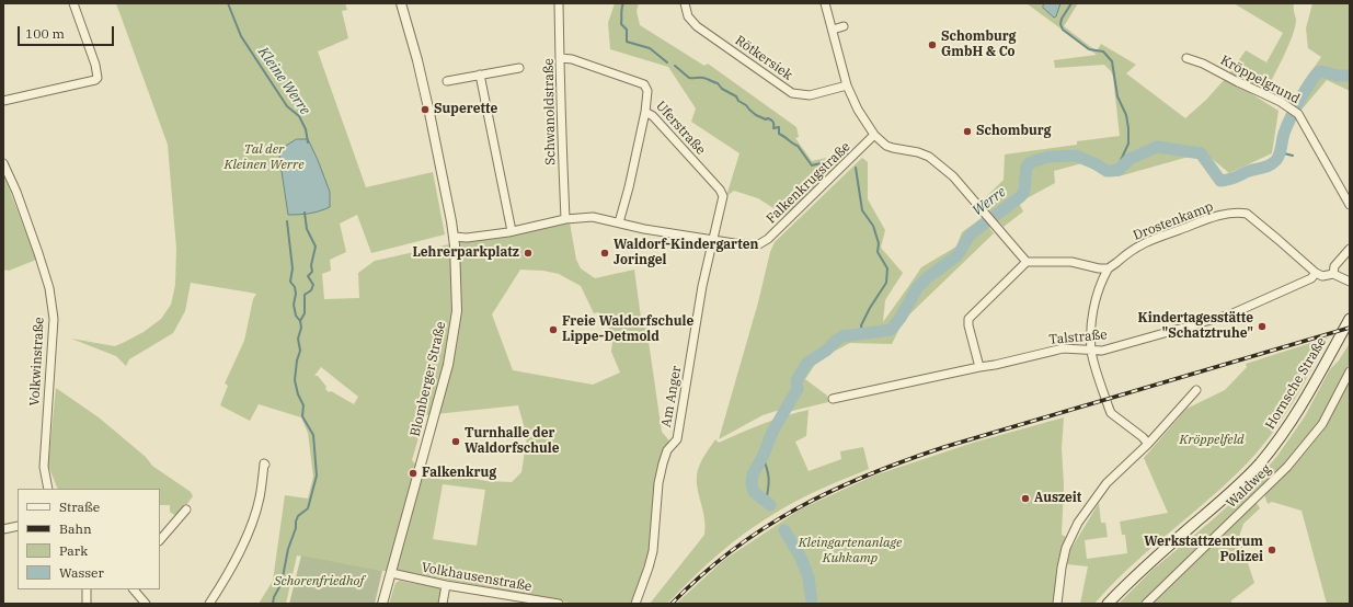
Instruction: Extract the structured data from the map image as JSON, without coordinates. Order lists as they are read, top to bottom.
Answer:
{
  "streets": {
    "main road": ["Hornsche Straße"],
    "street": [
      "Rötkersiek",
      "Kröppelgrund",
      "Schwanoldstraße",
      "Uferstraße",
      "Falkenkrugstraße",
      "Drostenkamp",
      "Talstraße",
      "Volkwinstraße",
      "Blomberger Straße",
      "Am Anger",
      "Waldweg",
      "Volkhausenstraße"
    ]
  },
  "crossings": [
    ["Schwanoldstraße", "Uferstraße"],
    ["Schwanoldstraße", "Falkenkrugstraße"],
    ["Uferstraße", "Falkenkrugstraße"],
    ["Uferstraße", "Am Anger"],
    ["Falkenkrugstraße", "Blomberger Straße"],
    ["Falkenkrugstraße", "Am Anger"],
    ["Drostenkamp", "Talstraße"],
    ["Blomberger Straße", "Volkhausenstraße"]
  ],
  "water": ["Kleine Werre", "Werre"],
  "parks": [
    "Tal der Kleinen Werre",
    "Kröppelfeld",
    "Kleingartenanlage Kuhkamp",
    "Schorenfriedhof"
  ],
  "places": [
    "Schomburg GmbH & Co",
    "Superette",
    "Schomburg",
    "Lehrerparkplatz",
    "Waldorf-Kindergarten Joringel",
    "Kindertagesstätte \"Schatztruhe\"",
    "Freie Waldorfschule Lippe-Detmold",
    "Turnhalle der Waldorfschule",
    "Falkenkrug",
    "Auszeit",
    "Werkstattzentrum Polizei"
  ],
  "legend": [
    "Straße",
    "Bahn",
    "Park",
    "Wasser"
  ],
  "scale_bar": "100 m"
}
